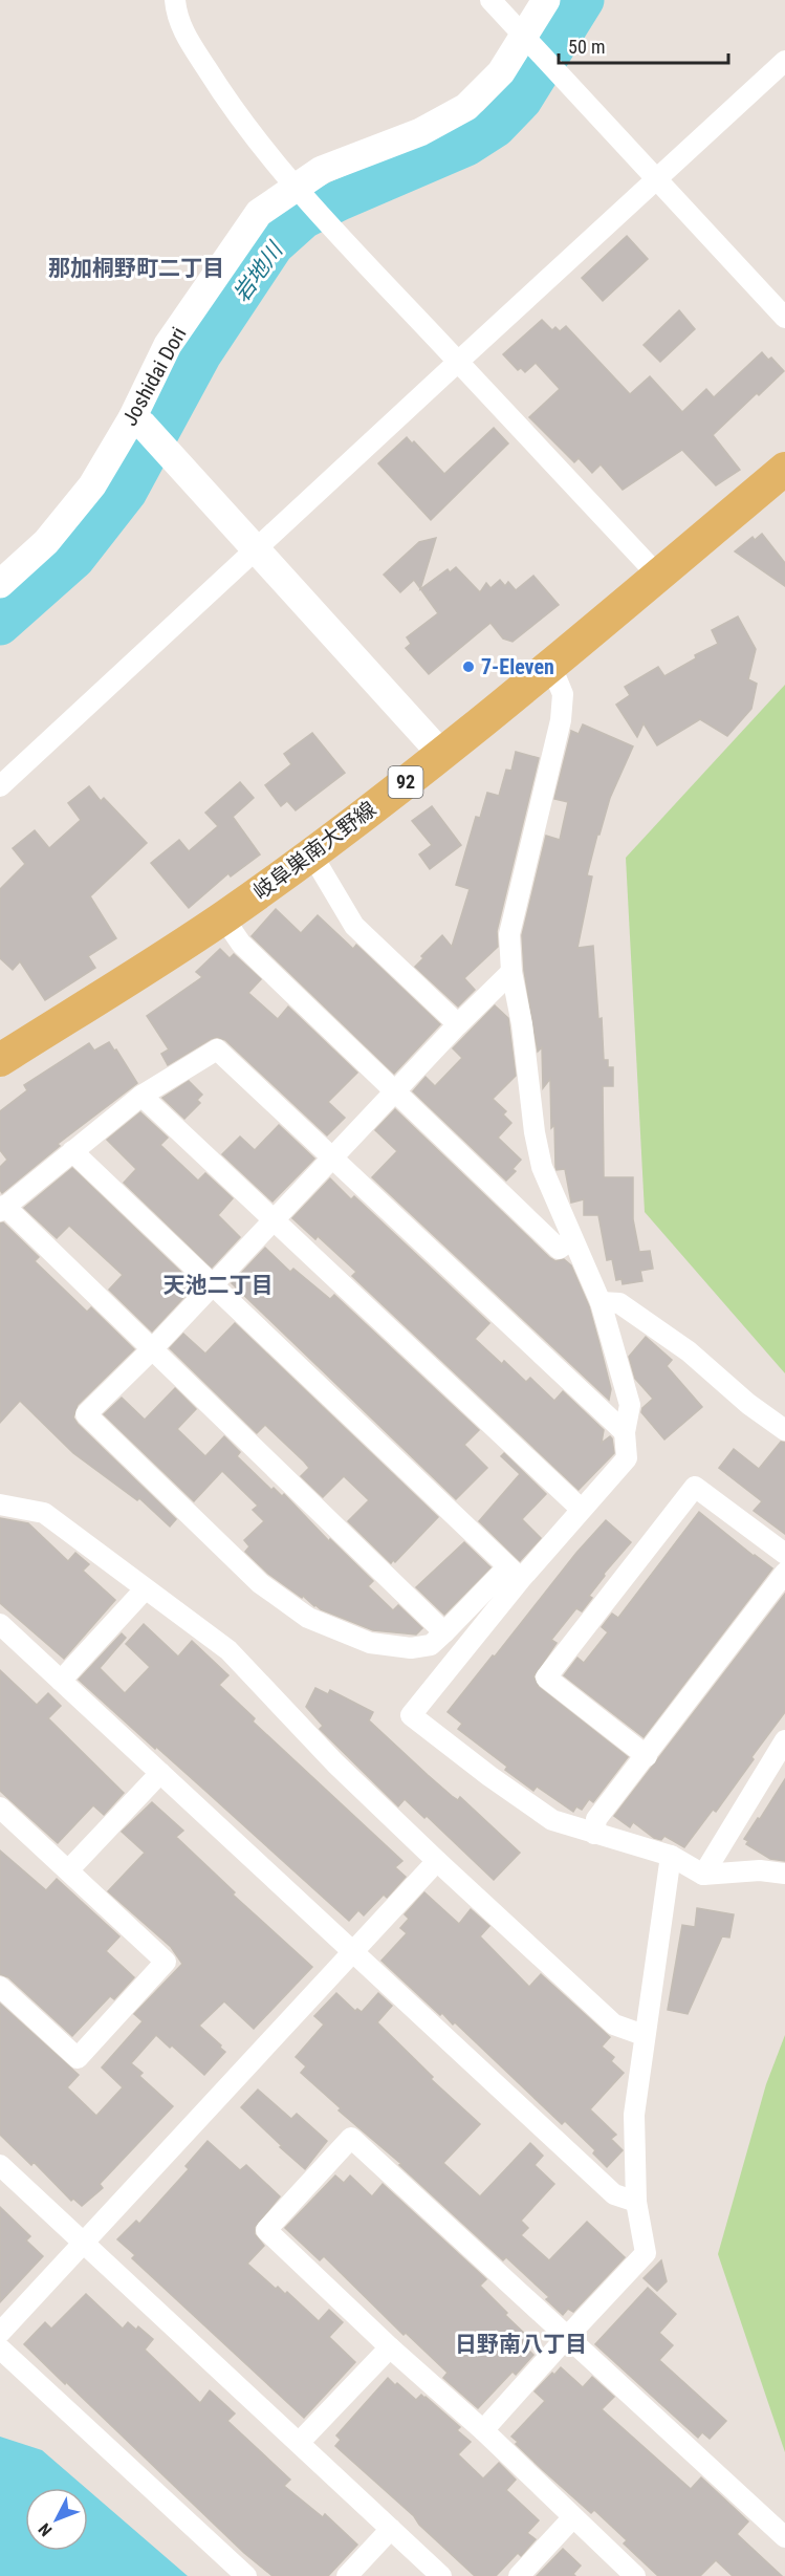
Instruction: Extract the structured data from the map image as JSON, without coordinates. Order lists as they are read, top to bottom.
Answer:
{
  "streets": {
    "main road": ["92", "岐阜巣南大野線"],
    "street": ["Joshidai Dori"]
  },
  "districts": ["那加桐野町二丁目", "天池二丁目", "日野南八丁目"],
  "water": ["岩地川"],
  "places": ["7-Eleven"],
  "scale_bar": "50 m",
  "north": "bottom left"
}
